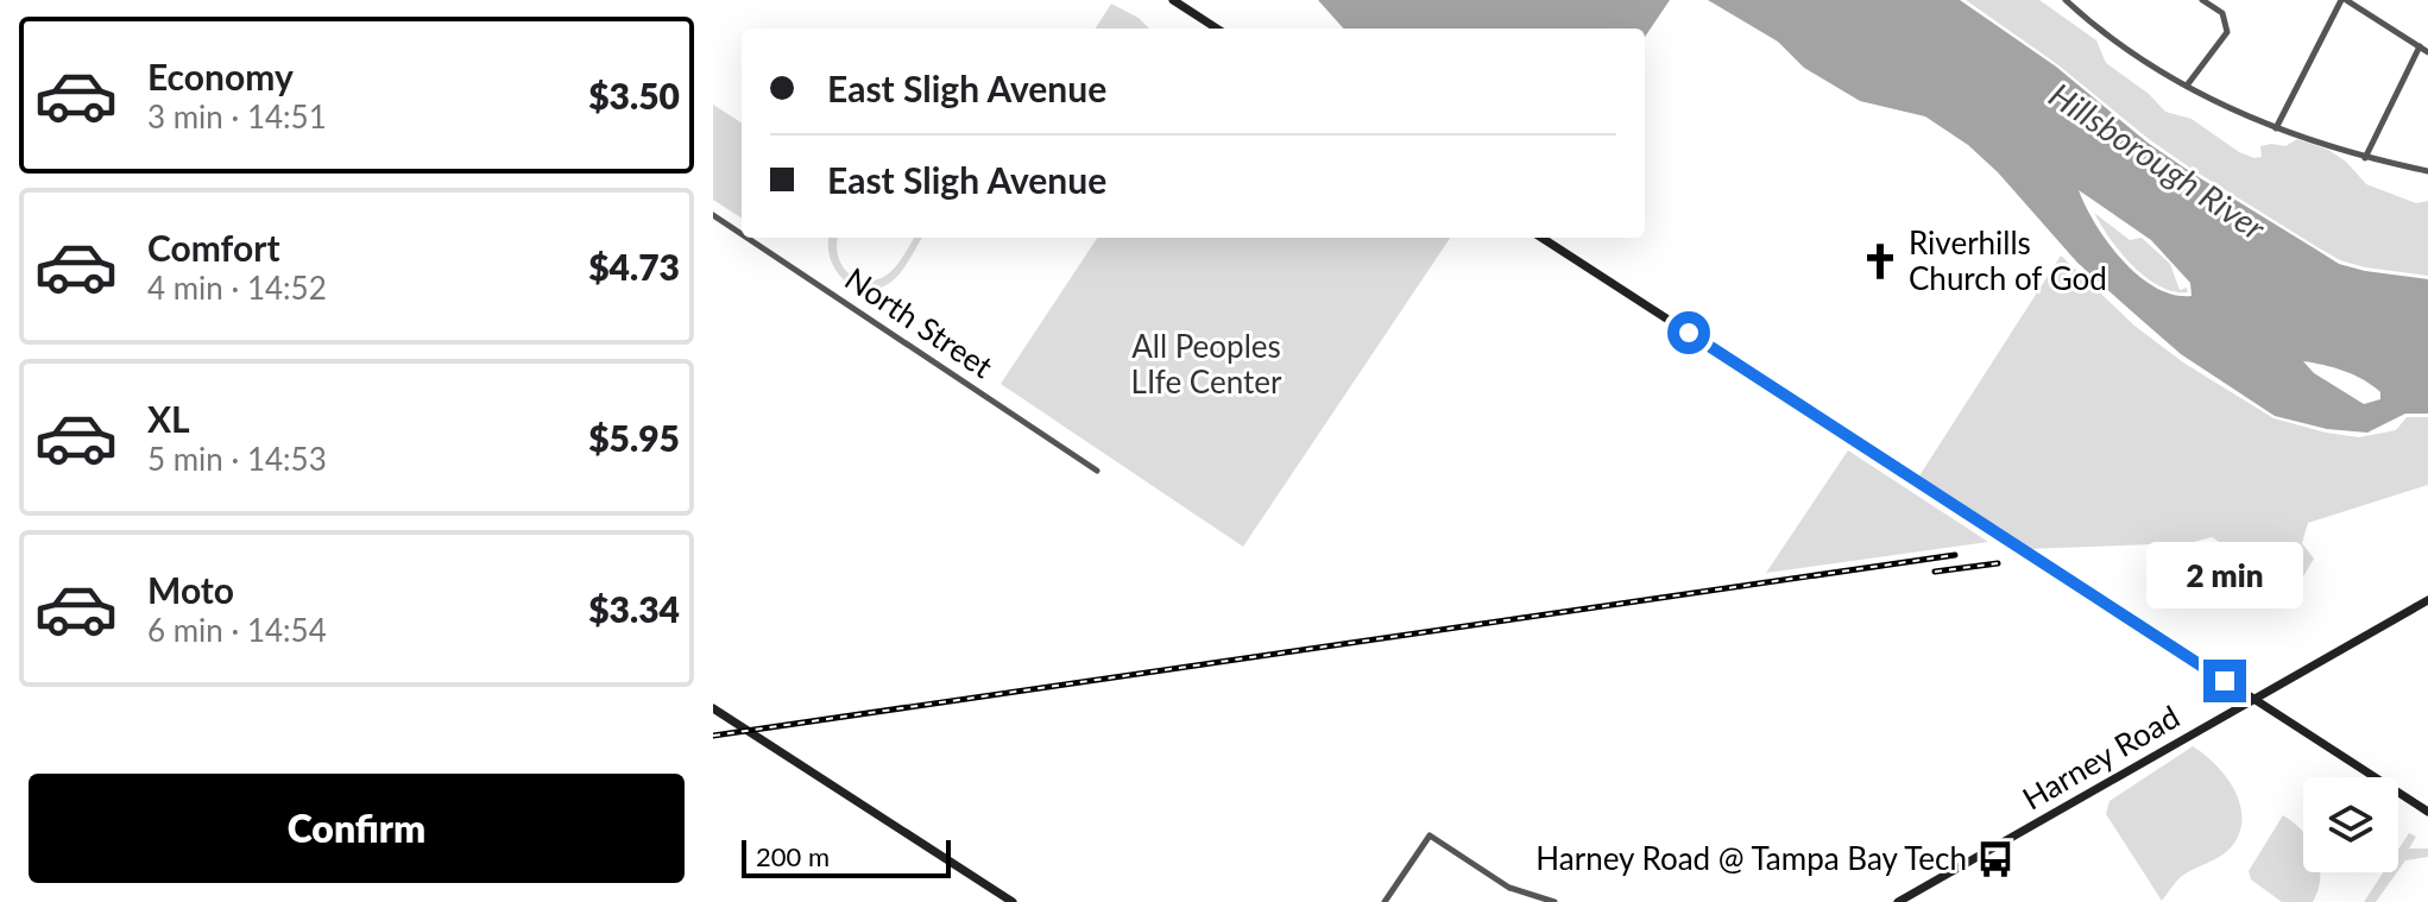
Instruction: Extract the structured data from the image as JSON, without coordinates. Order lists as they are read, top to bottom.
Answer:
{
  "streets": {
    "street": ["North Street", "Harney Road"]
  },
  "water": ["Hillsborough River"],
  "parks": ["All Peoples LIfe Center"],
  "places": {
    "church": ["Riverhills Church of God"],
    "bus stop": ["Harney Road @ Tampa Bay Tech"]
  },
  "scale_bar": "200 m",
  "page": {
    "list": [
      {
        "name": "Economy",
        "note": "3 min · 14:51",
        "value": "$3.50"
      },
      {
        "name": "Comfort",
        "note": "4 min · 14:52",
        "value": "$4.73"
      },
      {
        "name": "XL",
        "note": "5 min · 14:53",
        "value": "$5.95"
      },
      {
        "name": "Moto",
        "note": "6 min · 14:54",
        "value": "$3.34"
      }
    ],
    "banner": ["East Sligh Avenue", "East Sligh Avenue"],
    "bubble": "2 min",
    "buttons": "Confirm",
    "scale": "200 m"
  }
}
